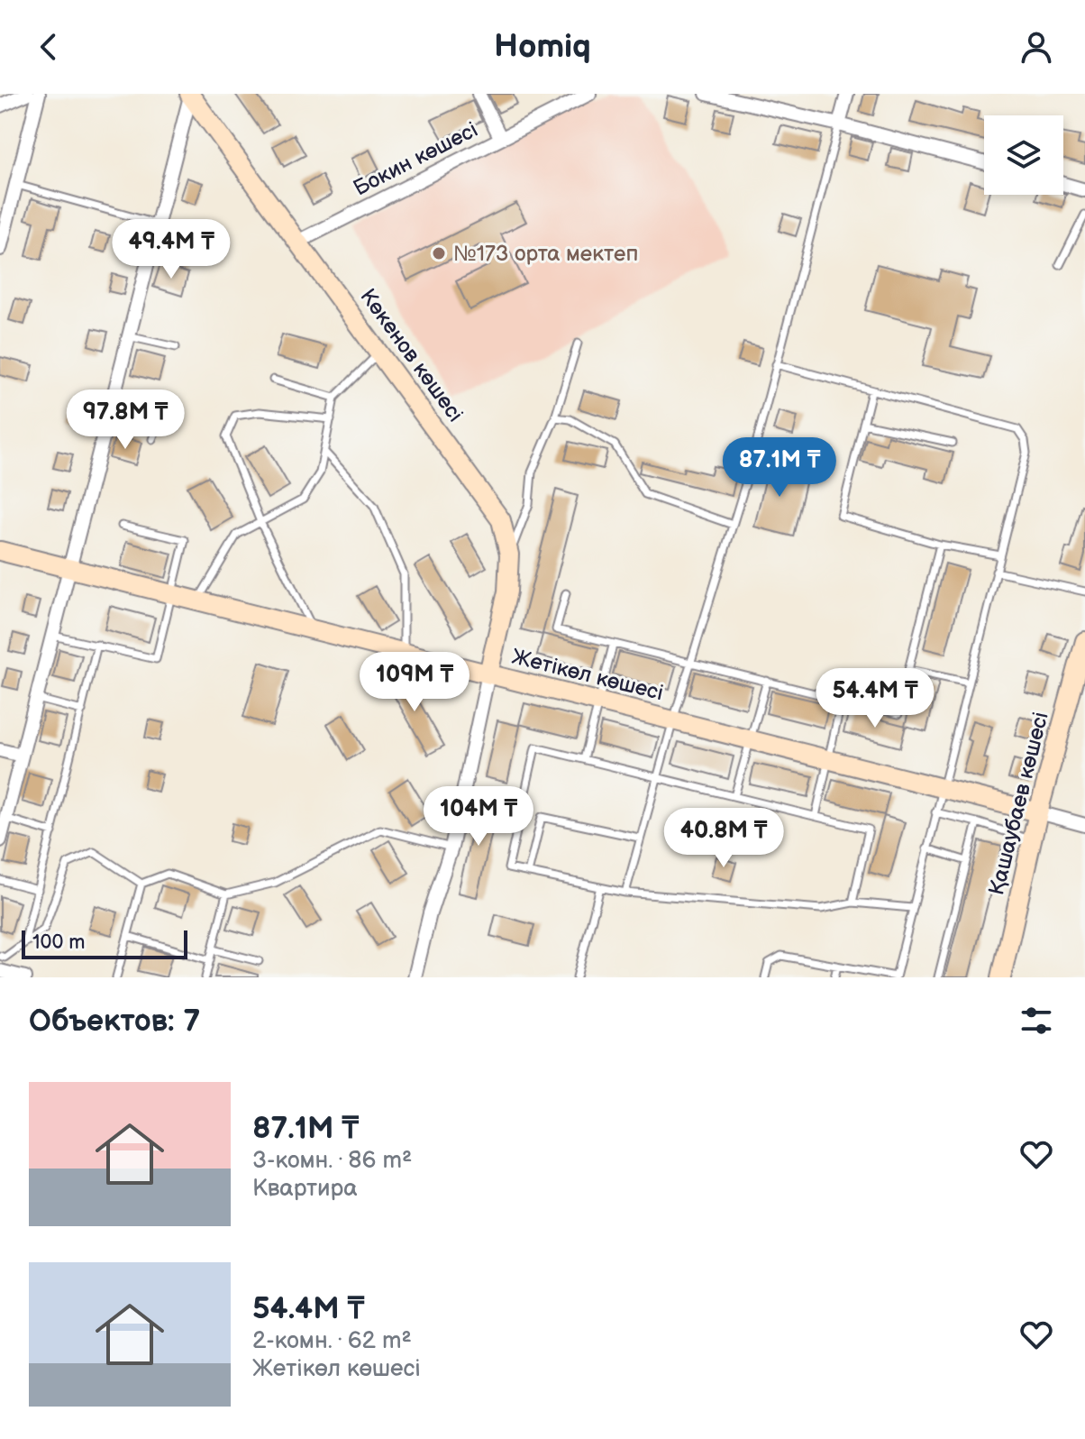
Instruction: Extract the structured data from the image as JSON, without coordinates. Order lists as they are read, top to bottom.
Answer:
{
  "streets": {
    "street": [
      "Бокин көшесі",
      "Көкенов көшесі",
      "Жетікөл көшесі",
      "Қашаубаев көшесі"
    ]
  },
  "crossings": [
    ["Бокин көшесі", "Көкенов көшесі"],
    ["Көкенов көшесі", "Жетікөл көшесі"],
    ["Жетікөл көшесі", "Қашаубаев көшесі"]
  ],
  "places": ["№173 орта мектеп"],
  "scale_bar": "100 m",
  "page": {
    "header": "Homiq",
    "price": [
      "49.4M ₸",
      "97.8M ₸",
      "87.1M ₸",
      "109M ₸",
      "54.4M ₸",
      "104M ₸",
      "40.8M ₸"
    ],
    "scale": "100 m",
    "heading": "Объектов: 7",
    "list": [
      {
        "name": "87.1M ₸",
        "note": "3-комн. · 86 m² · Квартира"
      },
      {
        "name": "54.4M ₸",
        "note": "2-комн. · 62 m² · Жетікөл көшесі"
      }
    ]
  }
}
